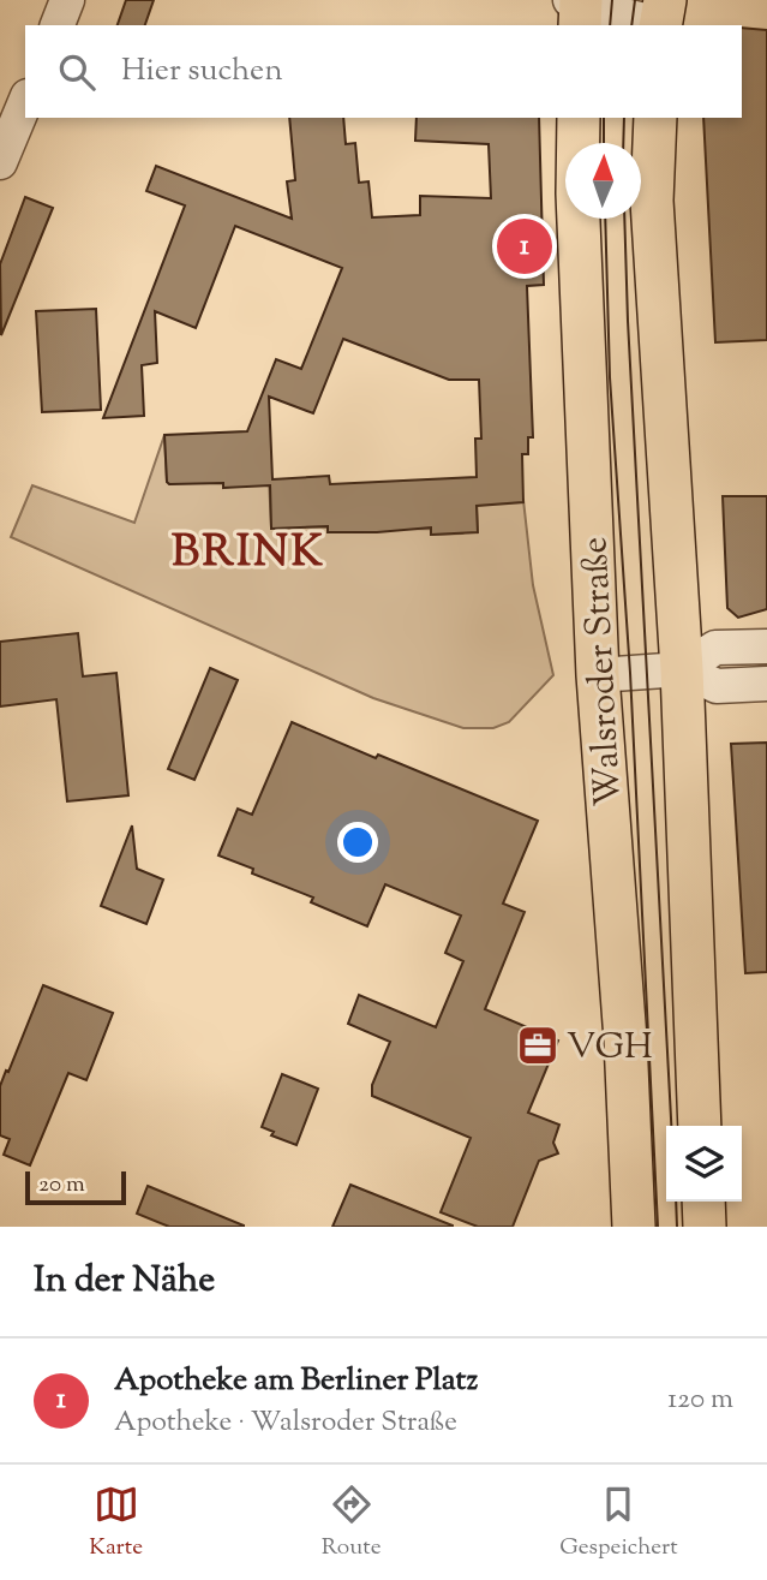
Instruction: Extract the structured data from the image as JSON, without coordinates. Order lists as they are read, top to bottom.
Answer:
{
  "streets": {
    "main road": ["Walsroder Straße"]
  },
  "districts": ["BRINK"],
  "places": {
    "office": ["VGH"]
  },
  "scale_bar": "20 m",
  "north": "top",
  "page": {
    "search": "Hier suchen",
    "pins": "1",
    "scale": "20 m",
    "heading": "In der Nähe",
    "list": [
      {
        "mark": "1",
        "name": "Apotheke am Berliner Platz",
        "note": "Apotheke · Walsroder Straße",
        "value": "120 m"
      }
    ],
    "nav": ["Karte", "Route", "Gespeichert"]
  }
}
